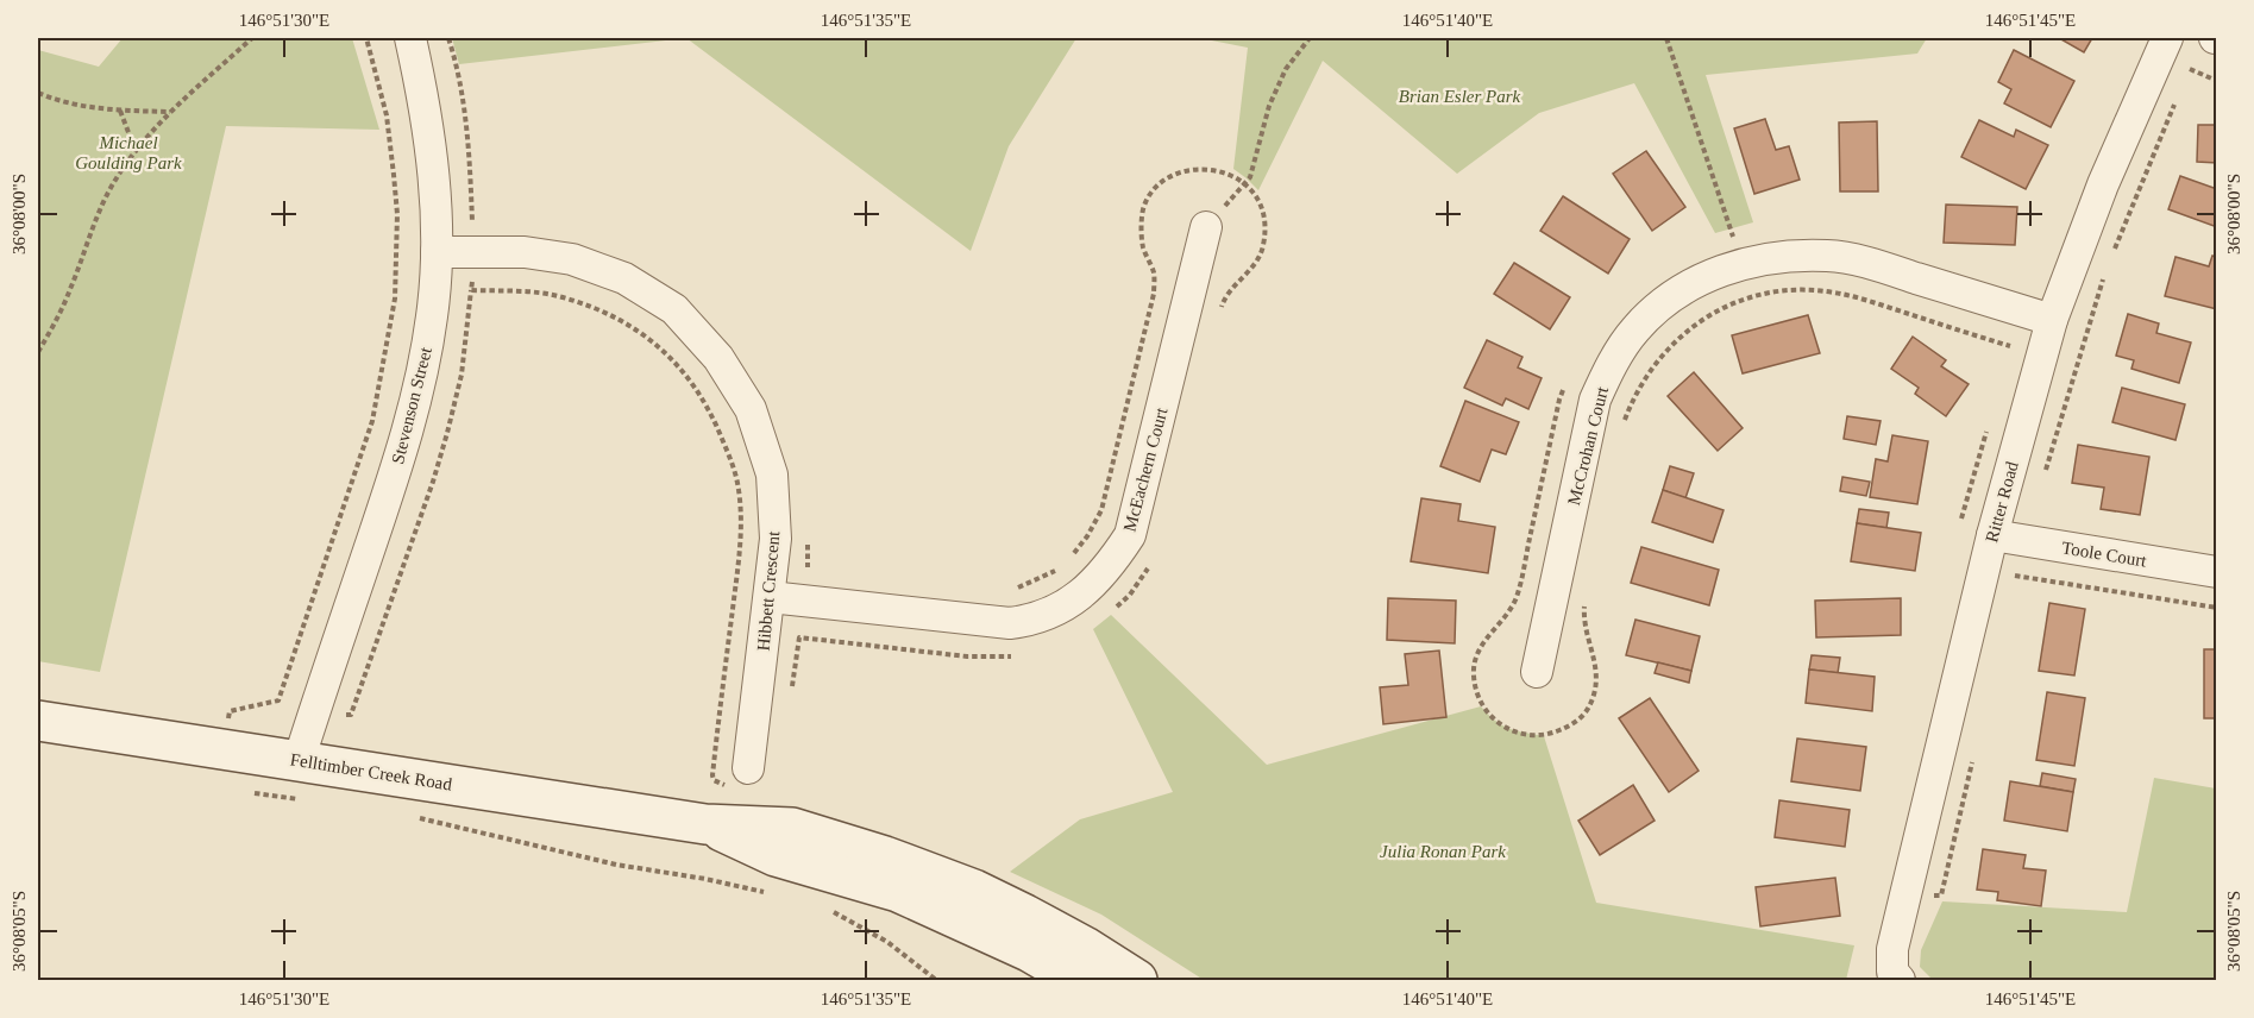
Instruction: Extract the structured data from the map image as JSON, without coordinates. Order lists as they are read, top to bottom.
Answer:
{
  "streets": {
    "main road": ["Felltimber Creek Road"],
    "street": [
      "Stevenson Street",
      "McCrohan Court",
      "McEachern Court",
      "Ritter Road",
      "Toole Court",
      "Hibbett Crescent"
    ]
  },
  "crossings": [
    ["Stevenson Street", "Hibbett Crescent"],
    ["Stevenson Street", "Felltimber Creek Road"],
    ["McCrohan Court", "Ritter Road"],
    ["McEachern Court", "Hibbett Crescent"],
    ["Ritter Road", "Toole Court"]
  ],
  "parks": ["Brian Esler Park", "Michael Goulding Park", "Julia Ronan Park"],
  "coordinates": [
    "146°51'30\"E",
    "146°51'35\"E",
    "146°51'40\"E",
    "146°51'45\"E",
    "36°08'00\"S",
    "36°08'05\"S"
  ]
}
